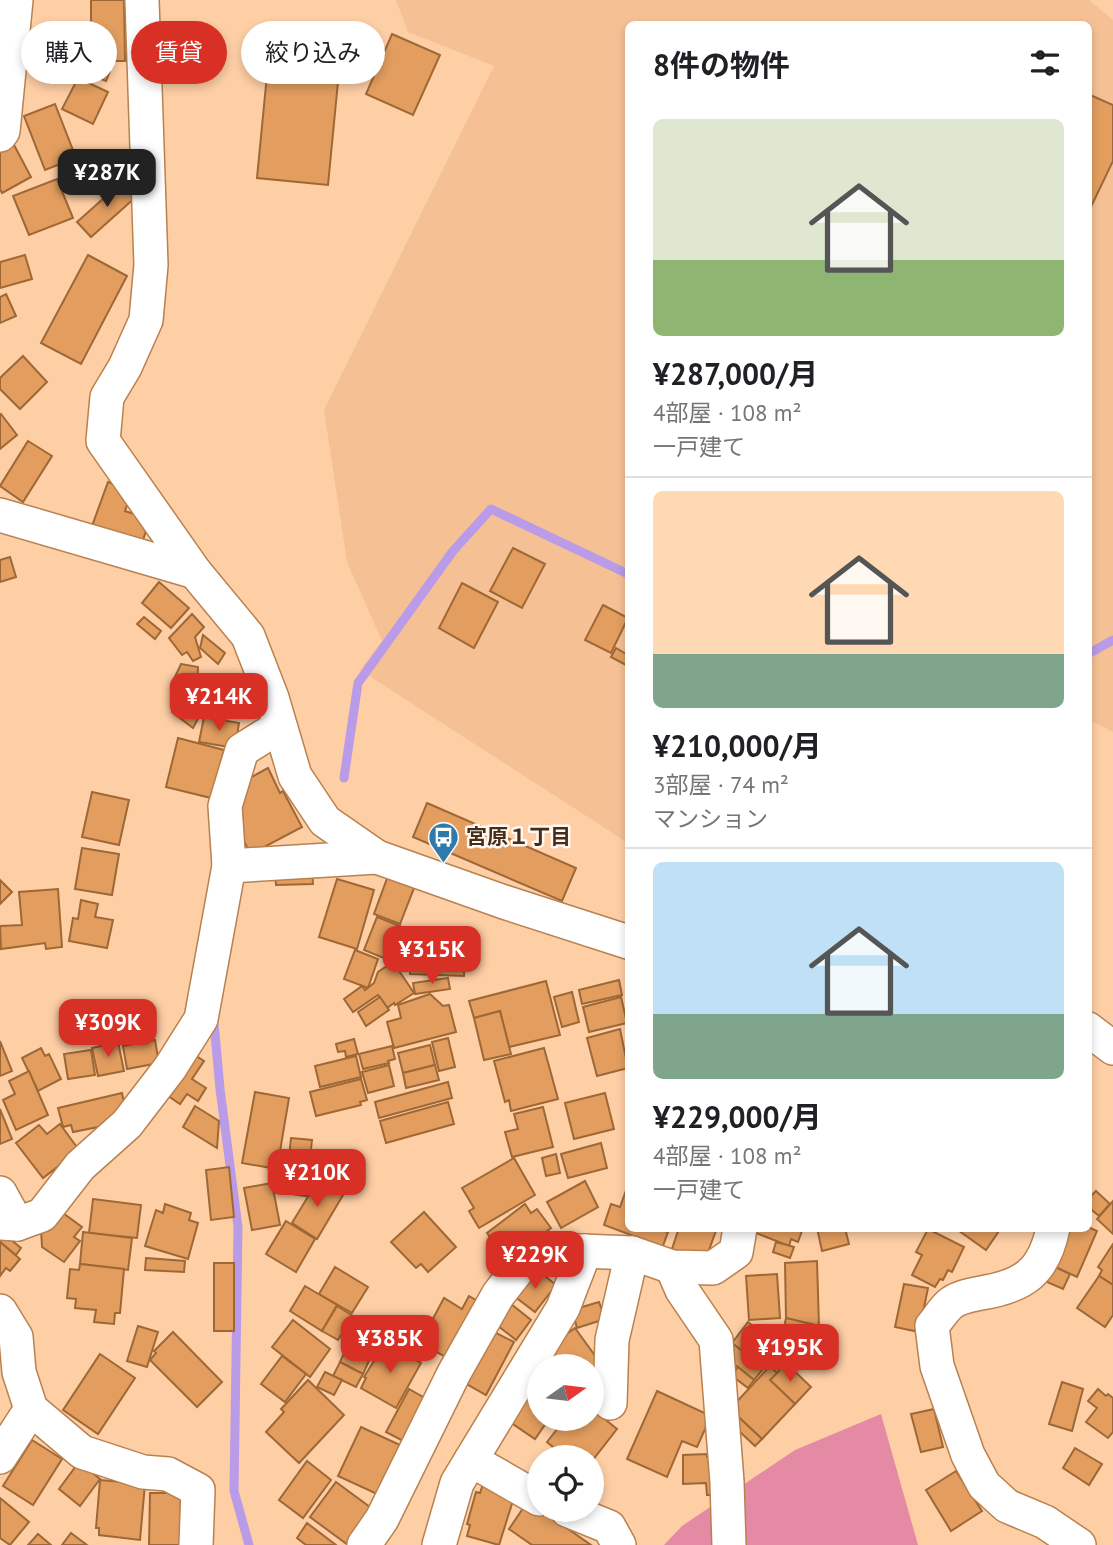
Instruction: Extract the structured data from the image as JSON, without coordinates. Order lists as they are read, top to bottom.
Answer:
{
  "places": {
    "bus stop": ["宮原１丁目"]
  },
  "north": "right",
  "page": {
    "chip": ["購入", "賃貸", "絞り込み"],
    "heading": "8件の物件",
    "list": [
      {
        "name": "¥287,000/月",
        "note": "4部屋 · 108 m² · 一戸建て"
      },
      {
        "name": "¥210,000/月",
        "note": "3部屋 · 74 m² · マンション"
      },
      {
        "name": "¥229,000/月",
        "note": "4部屋 · 108 m² · 一戸建て"
      }
    ],
    "price": [
      "¥287K",
      "¥214K",
      "¥315K",
      "¥309K",
      "¥210K",
      "¥229K",
      "¥385K",
      "¥195K"
    ]
  }
}
